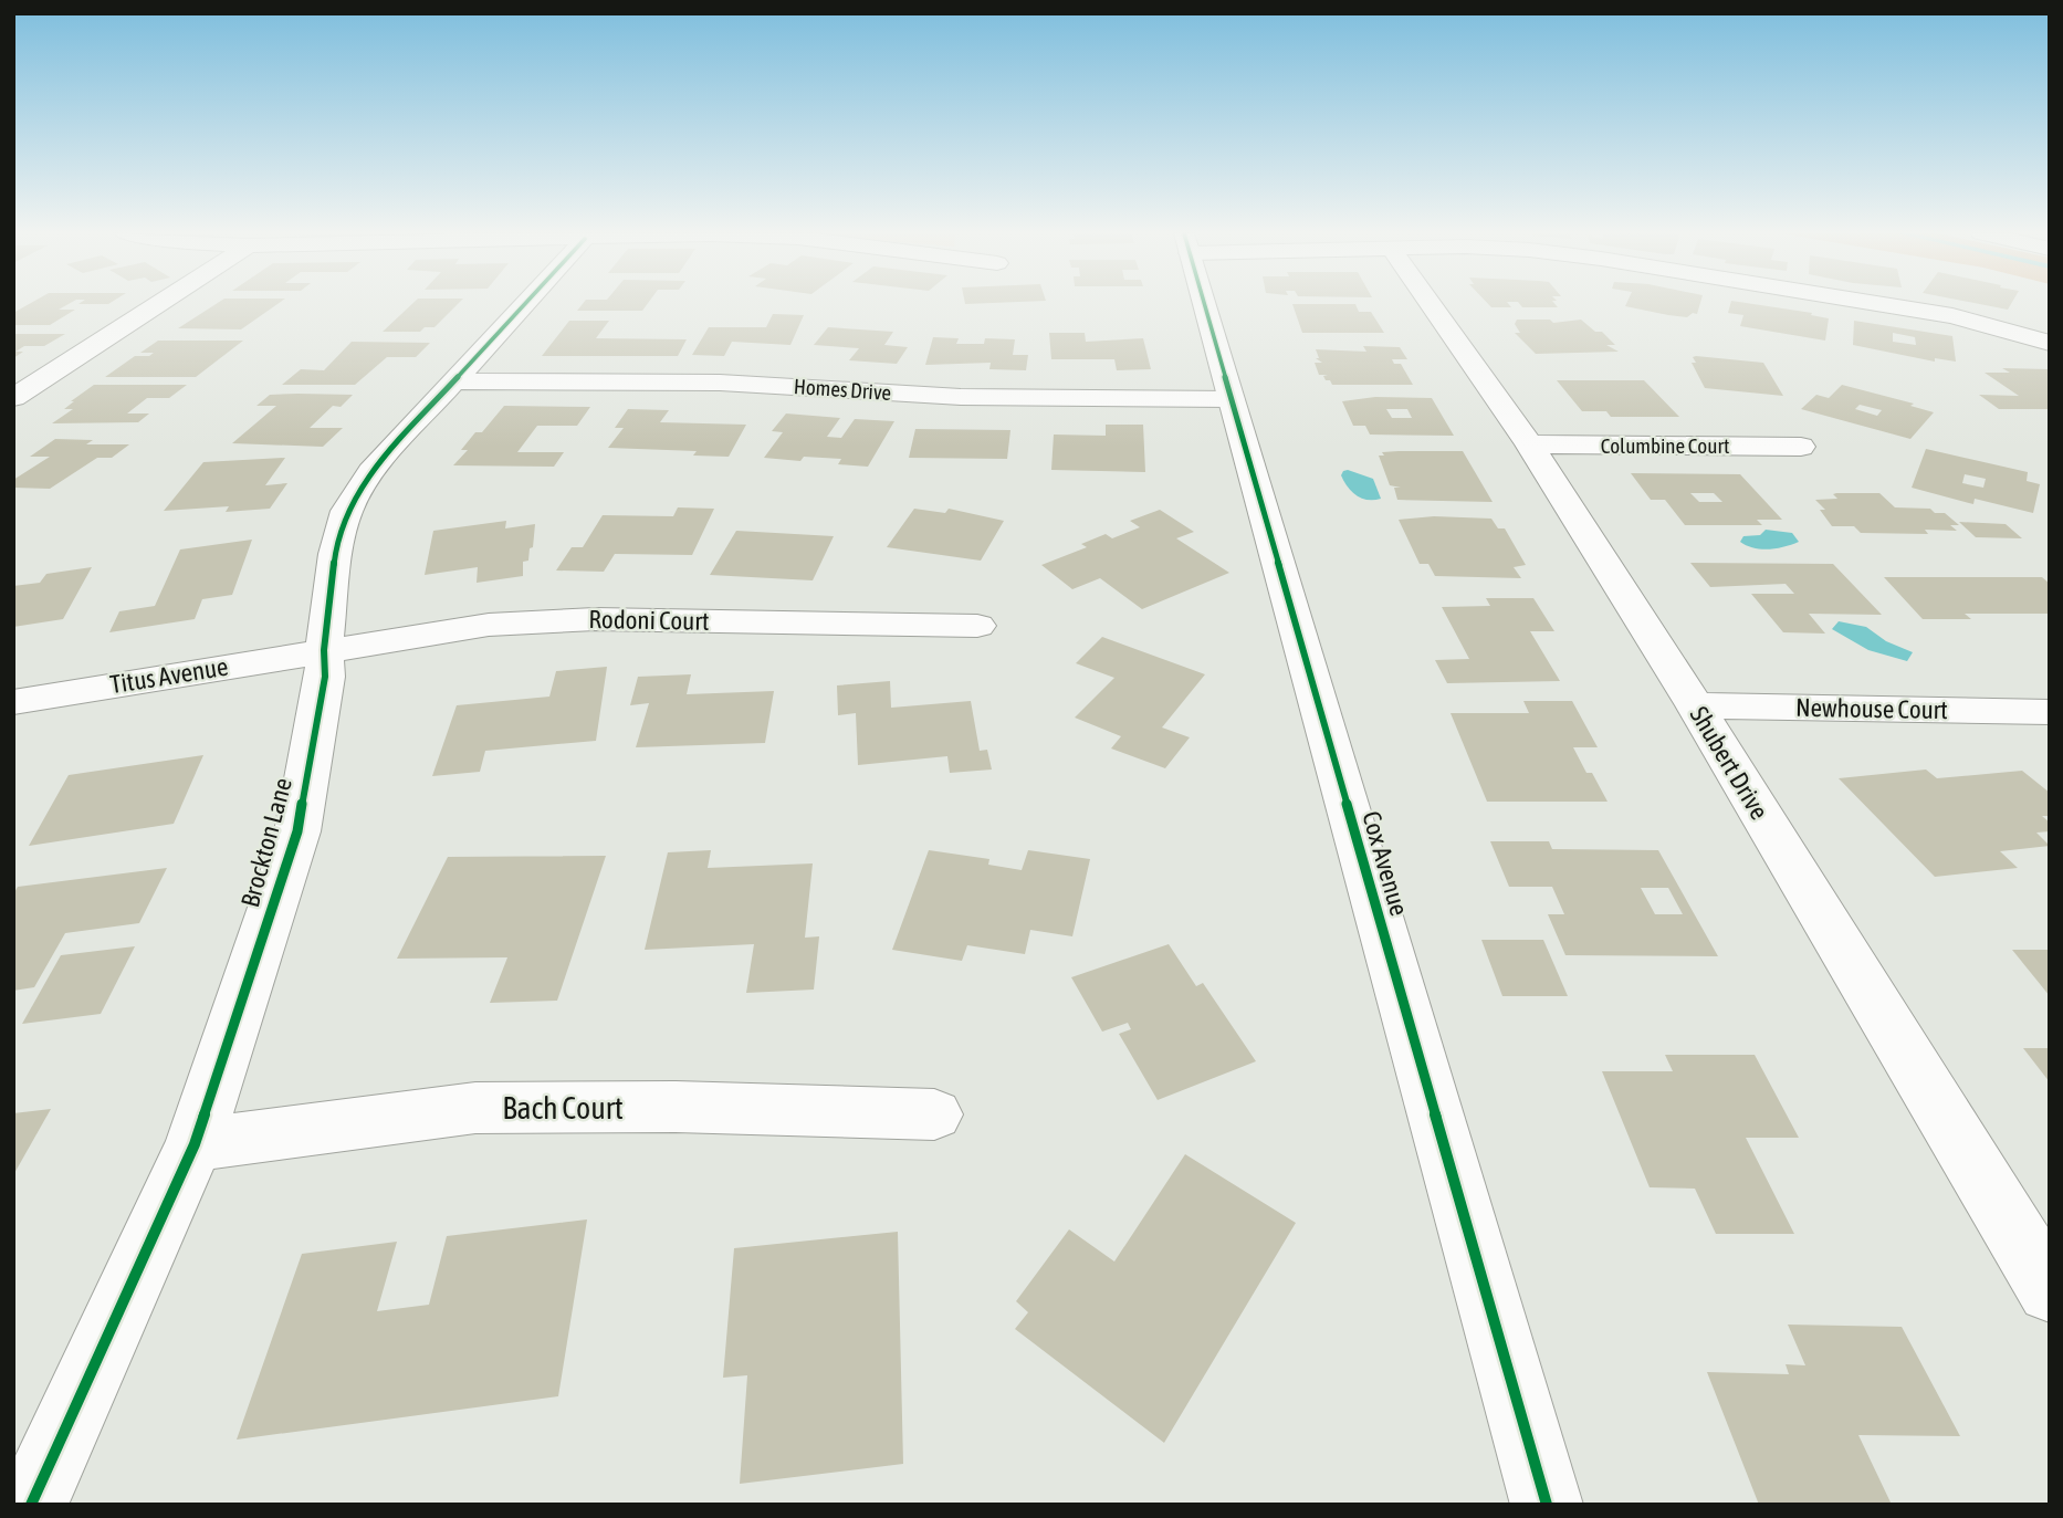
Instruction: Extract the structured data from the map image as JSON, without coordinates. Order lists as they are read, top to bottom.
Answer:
{
  "streets": {
    "street": [
      "Homes Drive",
      "Columbine Court",
      "Rodoni Court",
      "Titus Avenue",
      "Newhouse Court",
      "Shubert Drive",
      "Brockton Lane",
      "Cox Avenue",
      "Bach Court"
    ]
  },
  "crossings": [
    ["Homes Drive", "Brockton Lane"],
    ["Homes Drive", "Cox Avenue"],
    ["Columbine Court", "Shubert Drive"],
    ["Rodoni Court", "Titus Avenue"],
    ["Rodoni Court", "Brockton Lane"],
    ["Titus Avenue", "Brockton Lane"],
    ["Newhouse Court", "Shubert Drive"],
    ["Brockton Lane", "Bach Court"]
  ]
}
